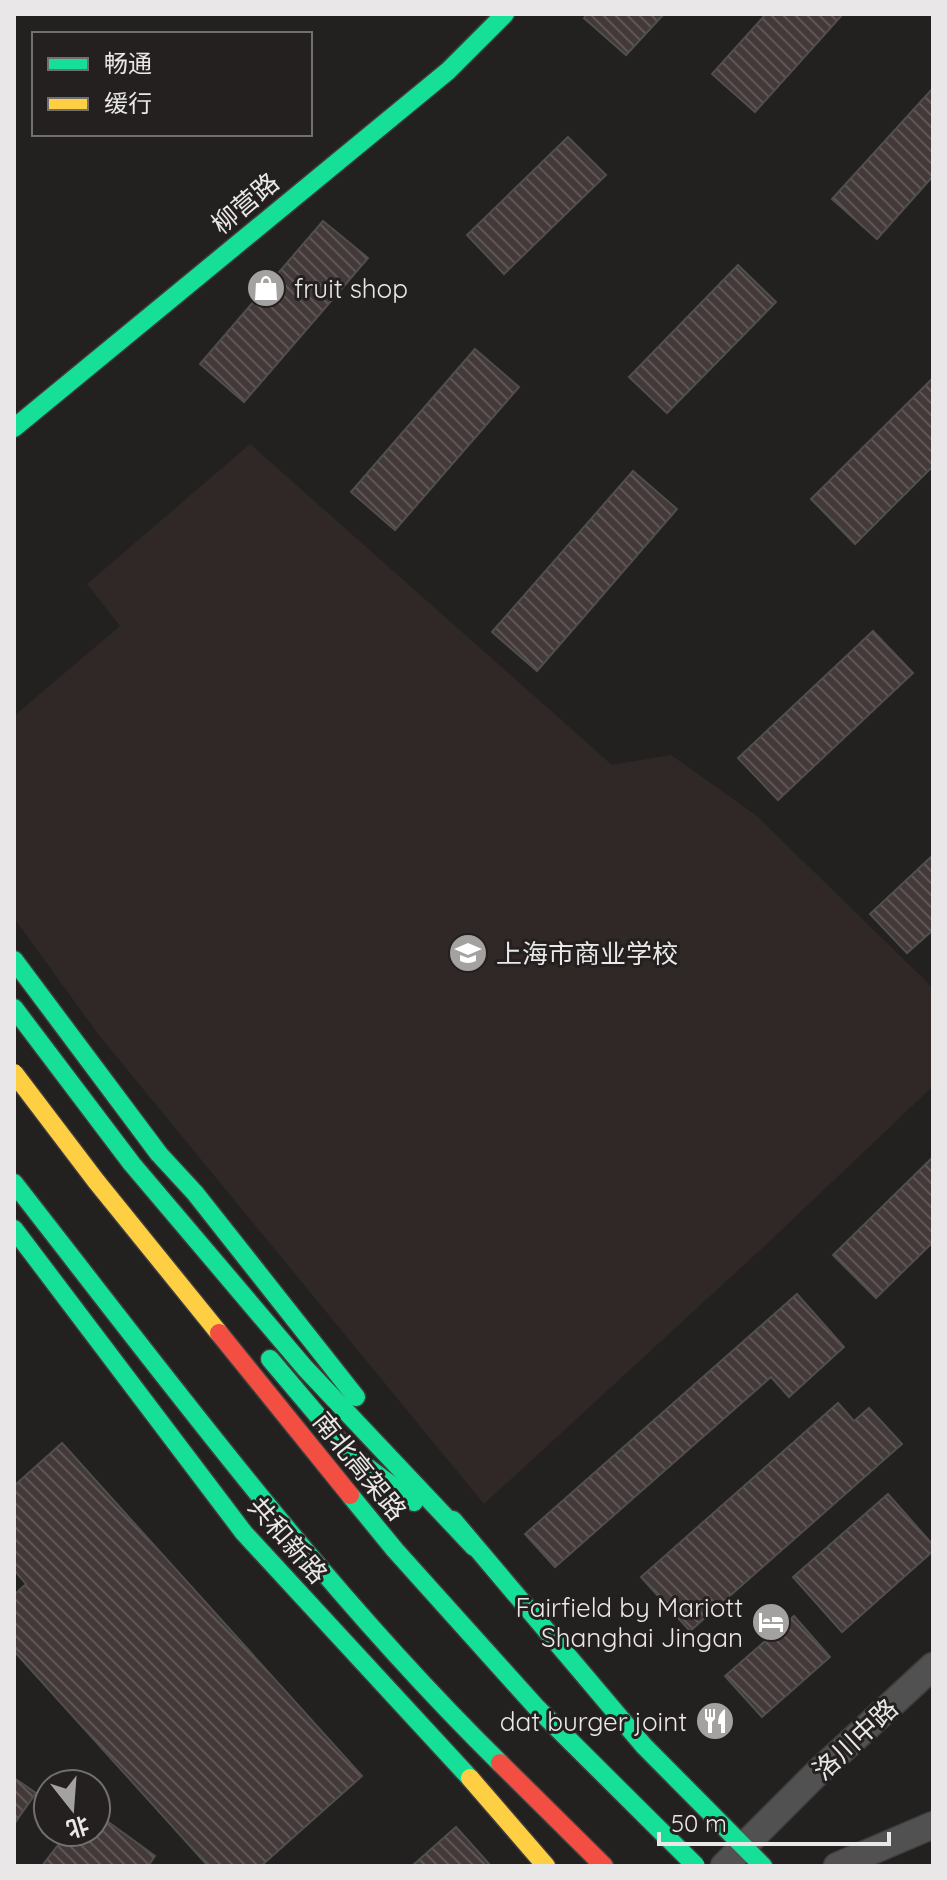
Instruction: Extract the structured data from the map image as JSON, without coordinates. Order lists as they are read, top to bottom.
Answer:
{
  "streets": {
    "main road": ["柳营路", "南北高架路", "共和新路"],
    "street": ["洛川中路"]
  },
  "places": {
    "shop": ["fruit shop"],
    "school or university": ["上海市商业学校"],
    "hotel": ["Fairfield by Mariott Shanghai Jingan"],
    "restaurant": ["dat burger joint"]
  },
  "legend": ["畅通", "缓行"],
  "scale_bar": "50 m",
  "north": "bottom"
}
